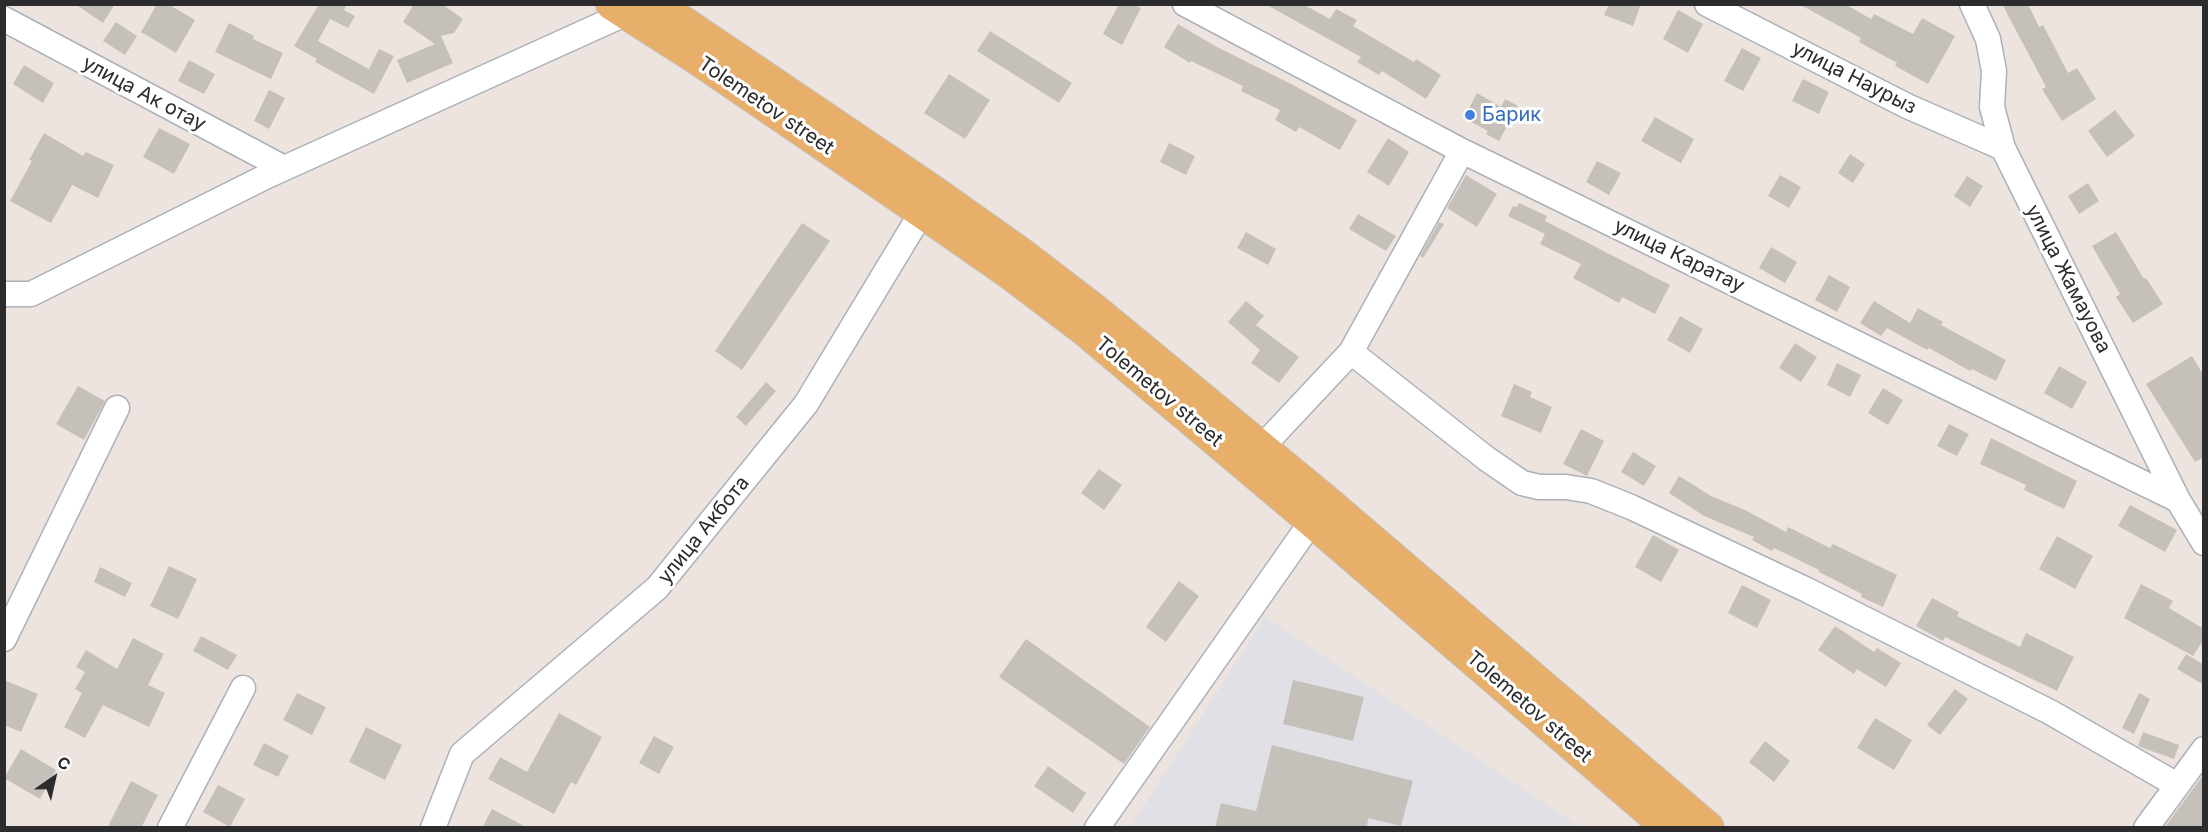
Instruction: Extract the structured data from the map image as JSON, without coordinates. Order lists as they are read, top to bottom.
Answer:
{
  "streets": {
    "main road": ["Tolemetov street"],
    "street": [
      "улица Наурыз",
      "улица Ак отау",
      "улица Каратау",
      "улица Жамауова",
      "улица Акбота"
    ]
  },
  "crossings": [
    ["улица Наурыз", "улица Жамауова"],
    ["Tolemetov street", "улица Акбота"],
    ["улица Каратау", "улица Жамауова"]
  ],
  "places": ["Барик"],
  "north": "top right"
}
